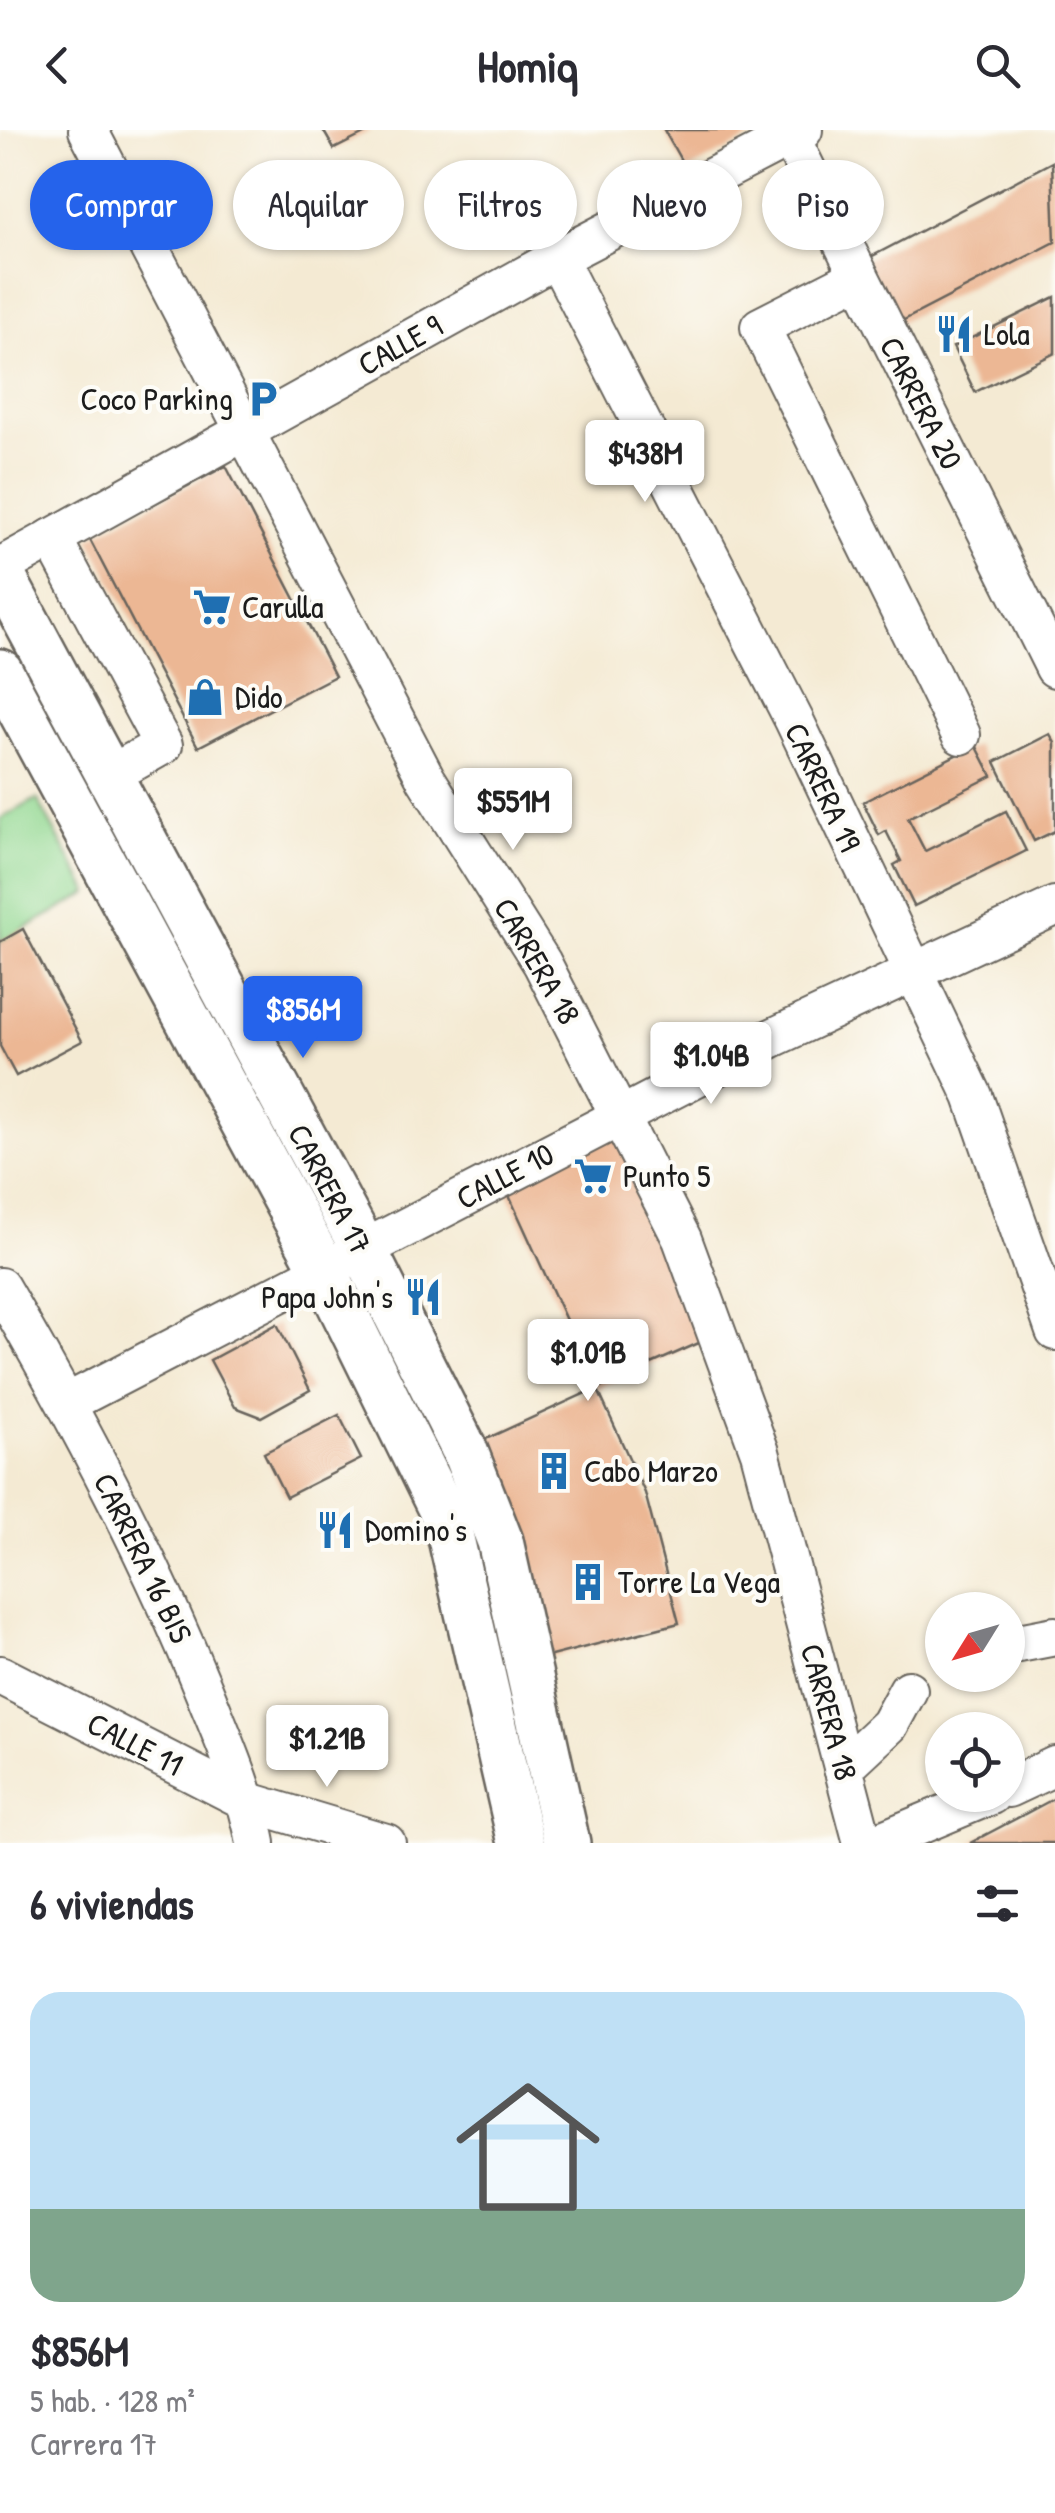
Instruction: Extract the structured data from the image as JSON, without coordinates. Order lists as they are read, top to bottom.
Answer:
{
  "streets": {
    "main road": ["CARRERA 17"],
    "street": [
      "CALLE 9",
      "CARRERA 20",
      "CARRERA 19",
      "CARRERA 18",
      "CALLE 10",
      "CARRERA 16 BIS",
      "CALLE 11"
    ]
  },
  "crossings": [
    ["CALLE 9", "CARRERA 20"],
    ["CALLE 9", "CARRERA 19"],
    ["CALLE 9", "CARRERA 18"],
    ["CALLE 9", "CARRERA 17"],
    ["CARRERA 19", "CALLE 10"],
    ["CARRERA 18", "CALLE 10"],
    ["CALLE 10", "CARRERA 17"],
    ["CALLE 10", "CARRERA 16 BIS"],
    ["CARRERA 16 BIS", "CALLE 11"]
  ],
  "places": {
    "restaurant": ["Lola", "Papa John's", "Domino's"],
    "parking": ["Coco Parking"],
    "supermarket": ["Carulla", "Punto 5"],
    "shop": ["Dido"],
    "building": ["Cabo Marzo", "Torre La Vega"]
  },
  "north": "bottom left",
  "page": {
    "header": "Homiq",
    "chip": [
      "Comprar",
      "Alquilar",
      "Filtros",
      "Nuevo",
      "Piso"
    ],
    "price": [
      "$438M",
      "$551M",
      "$856M",
      "$1.04B",
      "$1.01B",
      "$1.21B"
    ],
    "heading": "6 viviendas",
    "list": [
      {
        "name": "$856M",
        "note": "5 hab. · 128 m² · Carrera 17"
      }
    ]
  }
}
